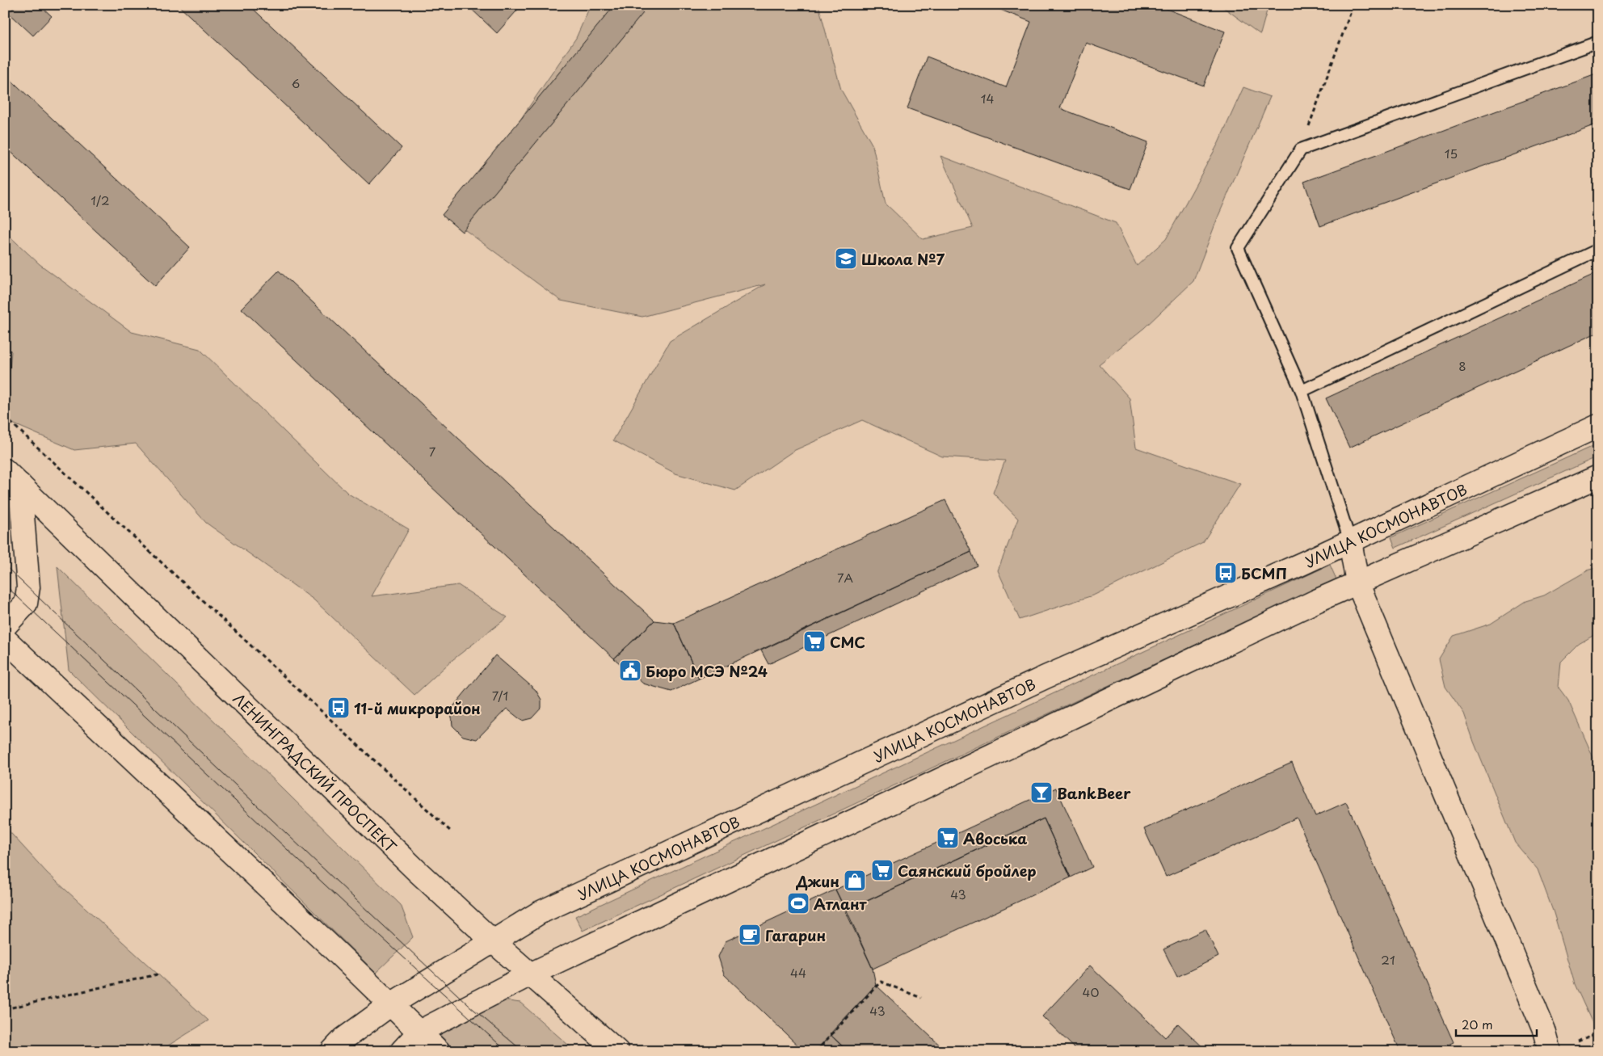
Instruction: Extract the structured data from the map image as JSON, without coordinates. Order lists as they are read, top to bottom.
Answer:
{
  "streets": {
    "street": ["УЛИЦА КОСМОНАВТОВ", "ЛЕНИНГРАДСКИЙ ПРОСПЕКТ"]
  },
  "crossings": [
    ["УЛИЦА КОСМОНАВТОВ", "ЛЕНИНГРАДСКИЙ ПРОСПЕКТ"]
  ],
  "places": {
    "school or university": ["Школа №7"],
    "bus stop": ["БСМП", "11-й микрорайон"],
    "supermarket": ["СМС", "Авоська", "Саянский бройлер"],
    "public building": ["Бюро МСЭ №24"],
    "bar": ["BankBeer"],
    "shop": ["Джин"],
    "sports": ["Атлант"],
    "cafe": ["Гагарин"]
  },
  "house_numbers": [
    "6",
    "14",
    "15",
    "1/2",
    "8",
    "7",
    "7А",
    "7/1",
    "43",
    "21",
    "44",
    "40",
    "43"
  ],
  "scale_bar": "20 m"
}
